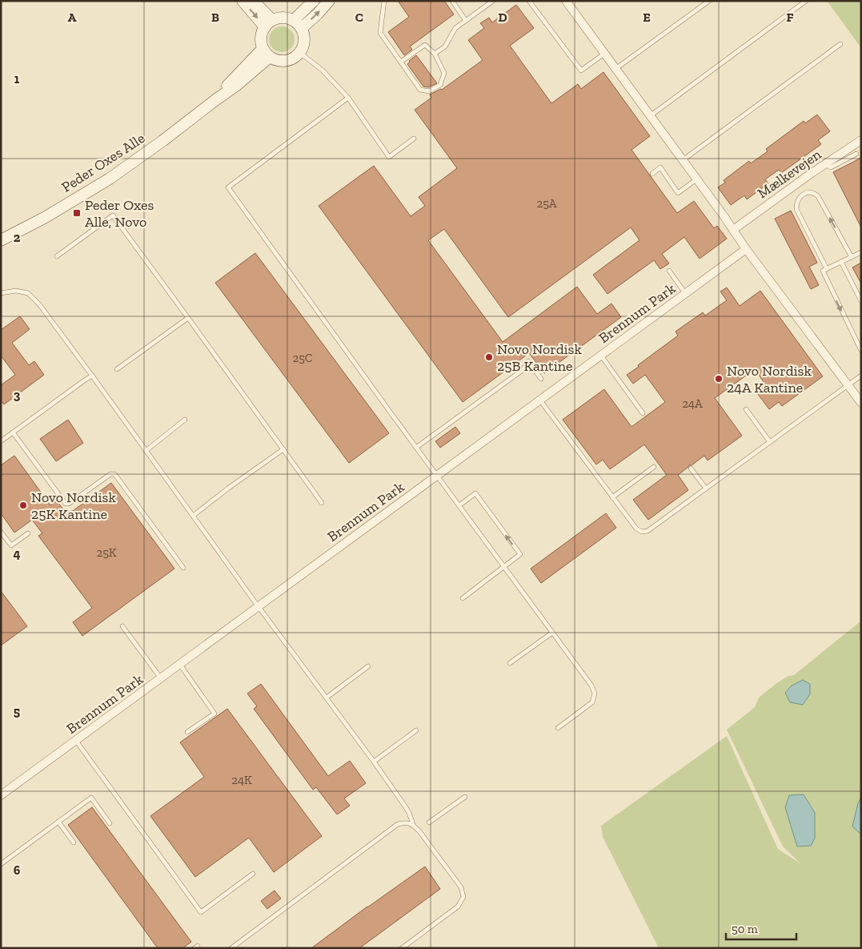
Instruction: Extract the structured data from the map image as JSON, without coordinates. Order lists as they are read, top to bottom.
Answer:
{
  "streets": {
    "street": ["Peder Oxes Alle", "Mælkevejen", "Brennum Park"]
  },
  "places": {
    "transit": ["Peder Oxes Alle, Novo"],
    "other": ["Novo Nordisk 25B Kantine", "Novo Nordisk 24A Kantine", "Novo Nordisk 25K Kantine"]
  },
  "house_numbers": [
    "25A",
    "25C",
    "24A",
    "25K",
    "24K"
  ],
  "scale_bar": "50 m",
  "grid": {
    "columns": [
      "A",
      "B",
      "C",
      "D",
      "E",
      "F"
    ],
    "rows": [
      "1",
      "2",
      "3",
      "4",
      "5",
      "6"
    ]
  }
}
